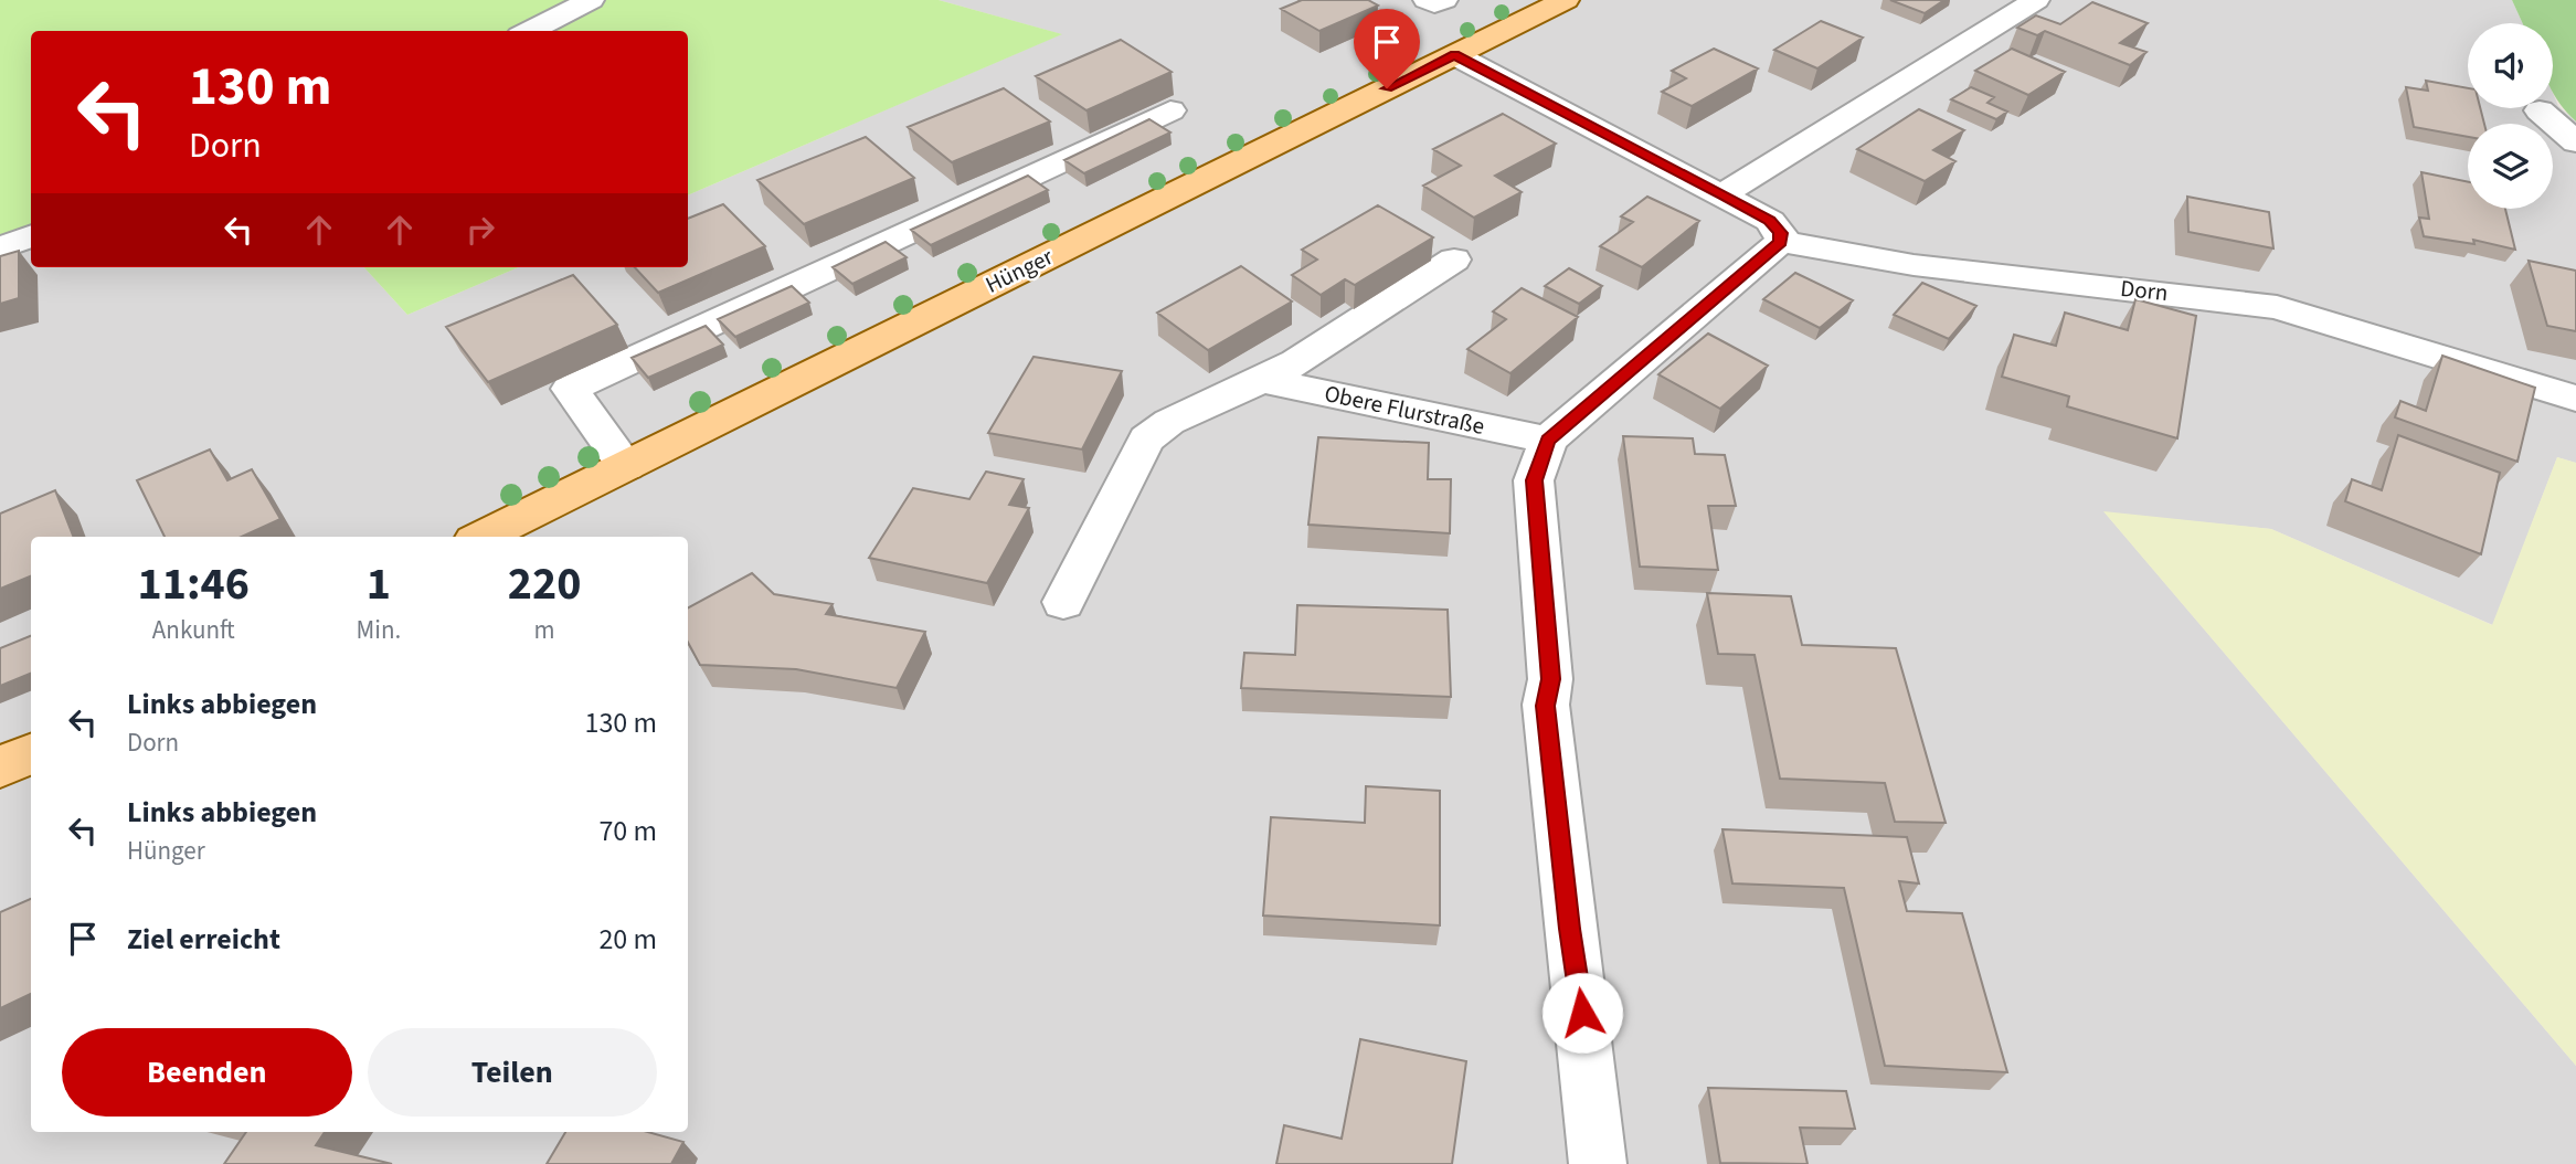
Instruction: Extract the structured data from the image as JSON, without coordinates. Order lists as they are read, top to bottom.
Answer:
{
  "streets": {
    "main road": ["Hünger"],
    "street": ["Dorn", "Obere Flurstraße"]
  },
  "page": {
    "turn": ["130 m", "Dorn"],
    "eta": [
      "11:46",
      "Ankunft",
      "1",
      "Min.",
      "220",
      "m"
    ],
    "list": [
      {
        "name": "Links abbiegen",
        "note": "Dorn",
        "value": "130 m"
      },
      {
        "name": "Links abbiegen",
        "note": "Hünger",
        "value": "70 m"
      },
      {
        "name": "Ziel erreicht",
        "value": "20 m"
      }
    ],
    "buttons": ["Beenden", "Teilen"]
  }
}
